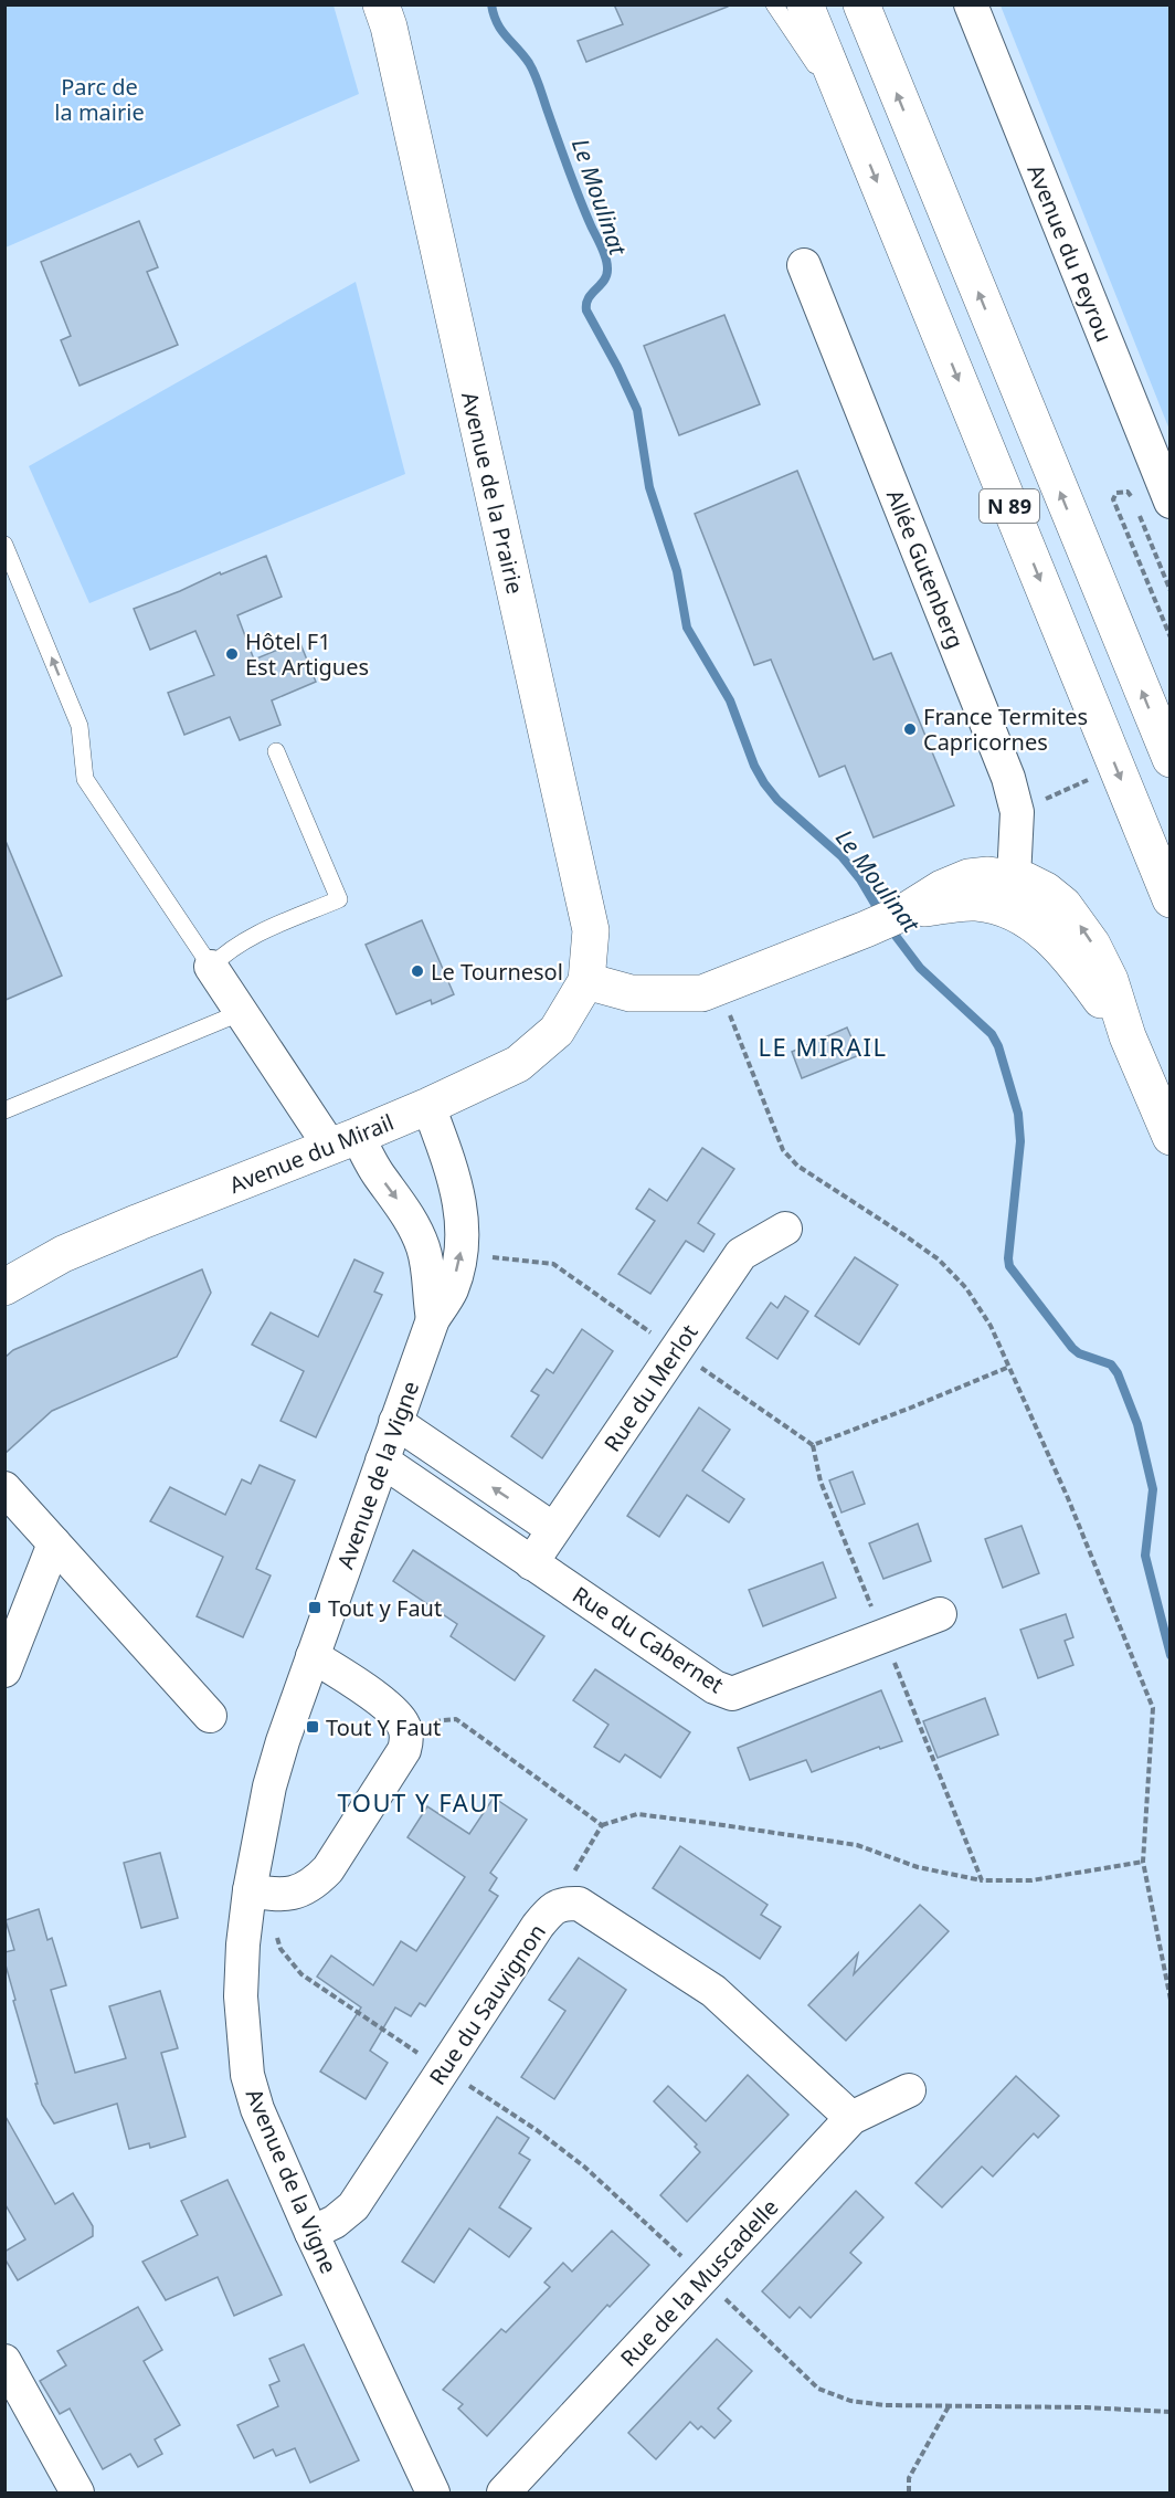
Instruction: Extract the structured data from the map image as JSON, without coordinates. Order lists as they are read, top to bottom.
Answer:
{
  "streets": {
    "main road": ["Avenue de la Prairie", "N 89", "Avenue du Mirail"],
    "street": [
      "Avenue du Peyrou",
      "Allée Gutenberg",
      "Rue du Merlot",
      "Avenue de la Vigne",
      "Rue du Cabernet",
      "Rue du Sauvignon",
      "Rue de la Muscadelle"
    ]
  },
  "crossings": [
    ["Avenue de la Prairie", "Avenue du Mirail"],
    ["Avenue du Mirail", "Avenue de la Vigne"],
    ["Rue du Merlot", "Rue du Cabernet"],
    ["Avenue de la Vigne", "Rue du Cabernet"],
    ["Avenue de la Vigne", "Rue du Sauvignon"]
  ],
  "districts": ["LE MIRAIL", "TOUT Y FAUT"],
  "water": ["Le Moulinat"],
  "parks": ["Parc de la mairie"],
  "places": {
    "other": ["Hôtel F1 Est Artigues", "France Termites Capricornes", "Le Tournesol"],
    "transit": ["Tout y Faut", "Tout Y Faut"]
  }
}
